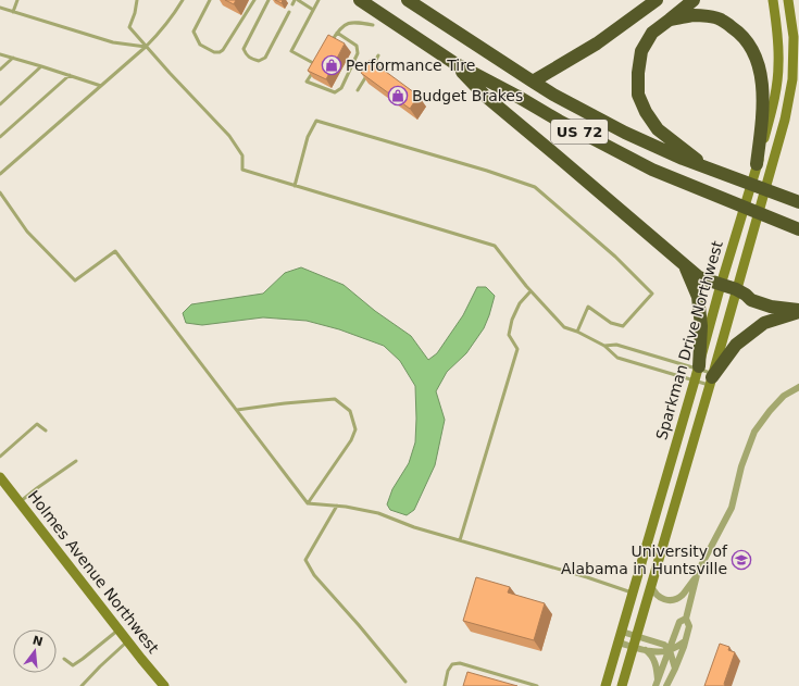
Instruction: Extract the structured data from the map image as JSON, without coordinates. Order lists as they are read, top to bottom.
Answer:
{
  "streets": {
    "highway": ["US 72"],
    "main road": ["Sparkman Drive Northwest", "Holmes Avenue Northwest"]
  },
  "places": {
    "shop": ["Performance Tire", "Budget Brakes"],
    "school or university": ["University of Alabama in Huntsville"]
  },
  "north": "top"
}
